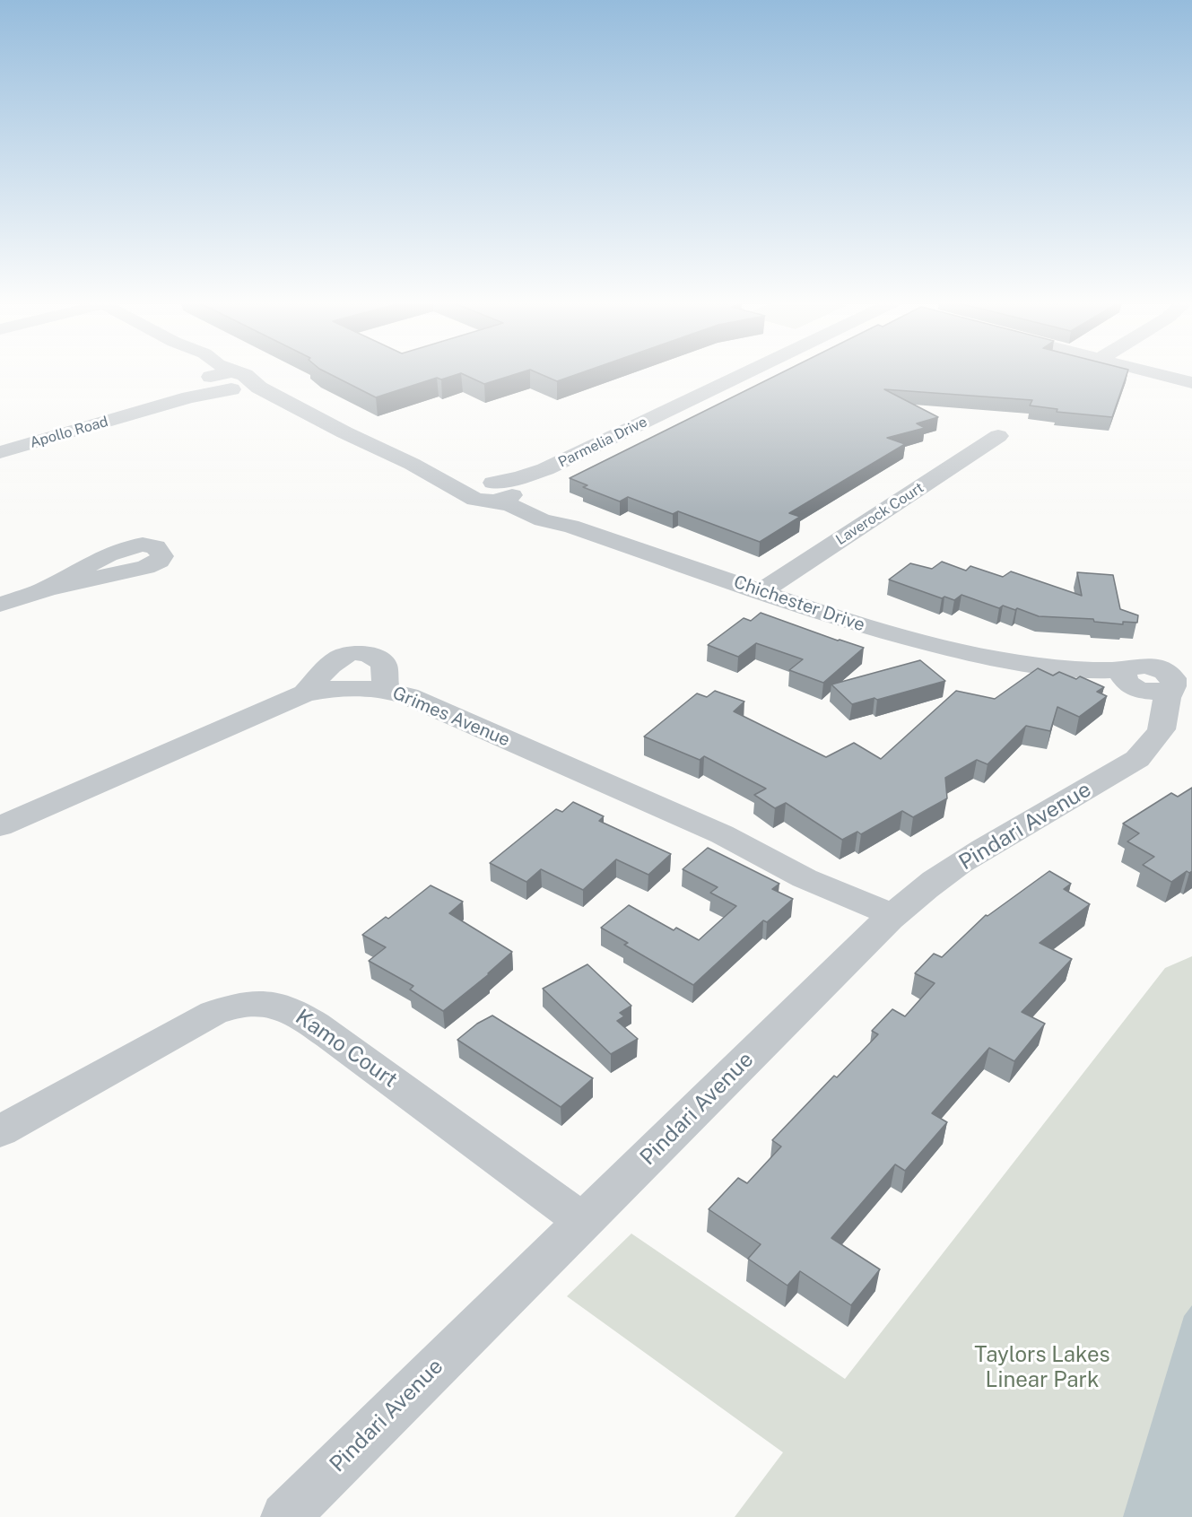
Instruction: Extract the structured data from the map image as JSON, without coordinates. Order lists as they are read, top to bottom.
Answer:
{
  "streets": {
    "street": [
      "Apollo Road",
      "Parmelia Drive",
      "Laverock Court",
      "Chichester Drive",
      "Grimes Avenue",
      "Pindari Avenue",
      "Kamo Court"
    ]
  },
  "crossings": [
    ["Apollo Road", "Chichester Drive"],
    ["Parmelia Drive", "Chichester Drive"],
    ["Laverock Court", "Chichester Drive"],
    ["Chichester Drive", "Pindari Avenue"],
    ["Grimes Avenue", "Pindari Avenue"],
    ["Pindari Avenue", "Kamo Court"]
  ],
  "parks": ["Taylors Lakes Linear Park"]
}
